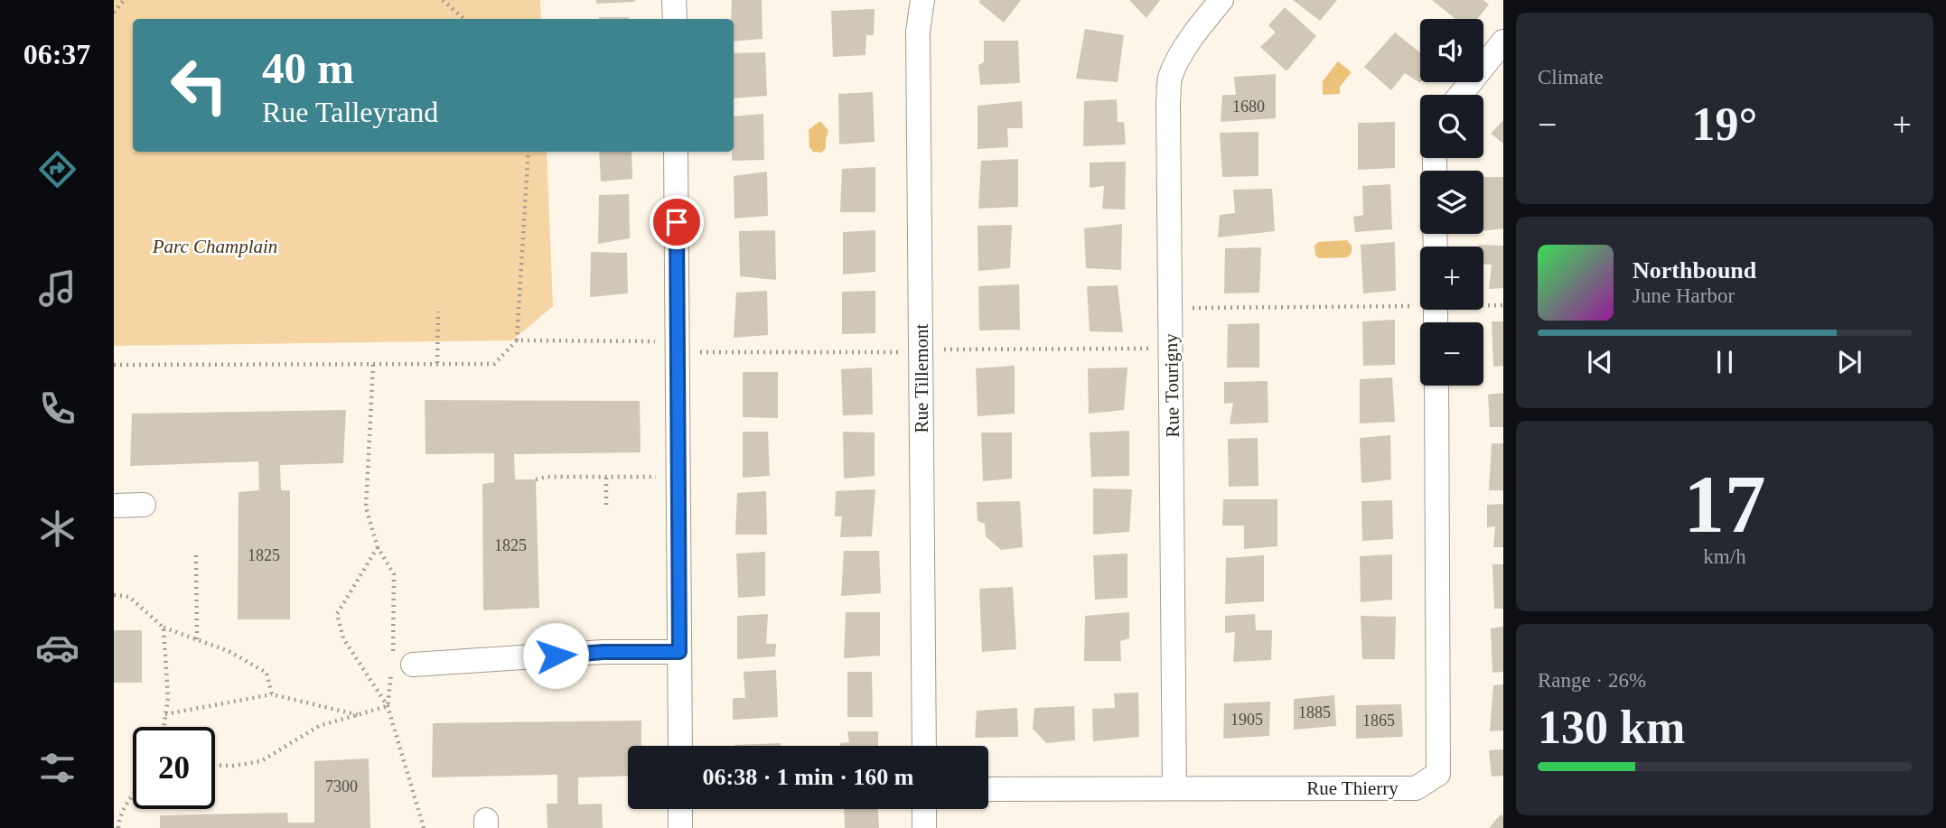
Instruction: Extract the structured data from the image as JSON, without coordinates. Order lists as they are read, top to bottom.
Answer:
{
  "streets": {
    "street": ["Rue Tillemont", "Rue Tourigny", "Rue Thierry"]
  },
  "crossings": [
    ["Rue Tourigny", "Rue Thierry"]
  ],
  "parks": ["Parc Champlain"],
  "house_numbers": [
    "1680",
    "1825",
    "1825",
    "1885",
    "1905",
    "1865",
    "7300"
  ],
  "page": {
    "tabs": "06:37",
    "tile": [
      "Climate",
      ["17", "km/h"],
      ["Range · 26%", "130 km"]
    ],
    "map_buttons": ["+", "−"],
    "turn": ["40 m", "Rue Talleyrand"],
    "heat": ["−", "19°", "+"],
    "song": ["Northbound", "June Harbor"],
    "limit": "20",
    "trip": "06:38 · 1 min · 160 m"
  }
}
